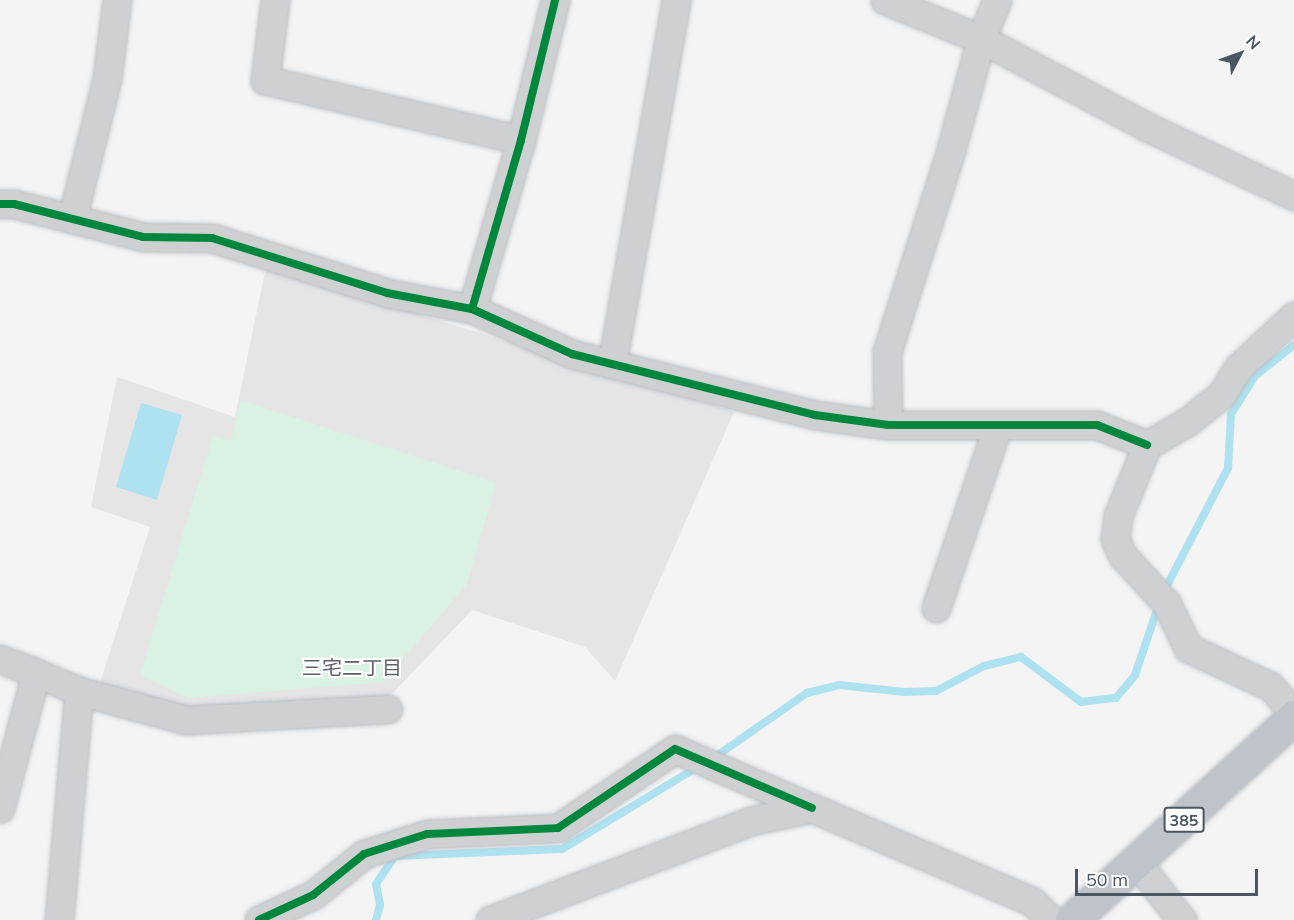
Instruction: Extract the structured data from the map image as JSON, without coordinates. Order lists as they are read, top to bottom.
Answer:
{
  "streets": {
    "highway": ["385"]
  },
  "districts": ["三宅二丁目"],
  "scale_bar": "50 m",
  "north": "top right"
}
